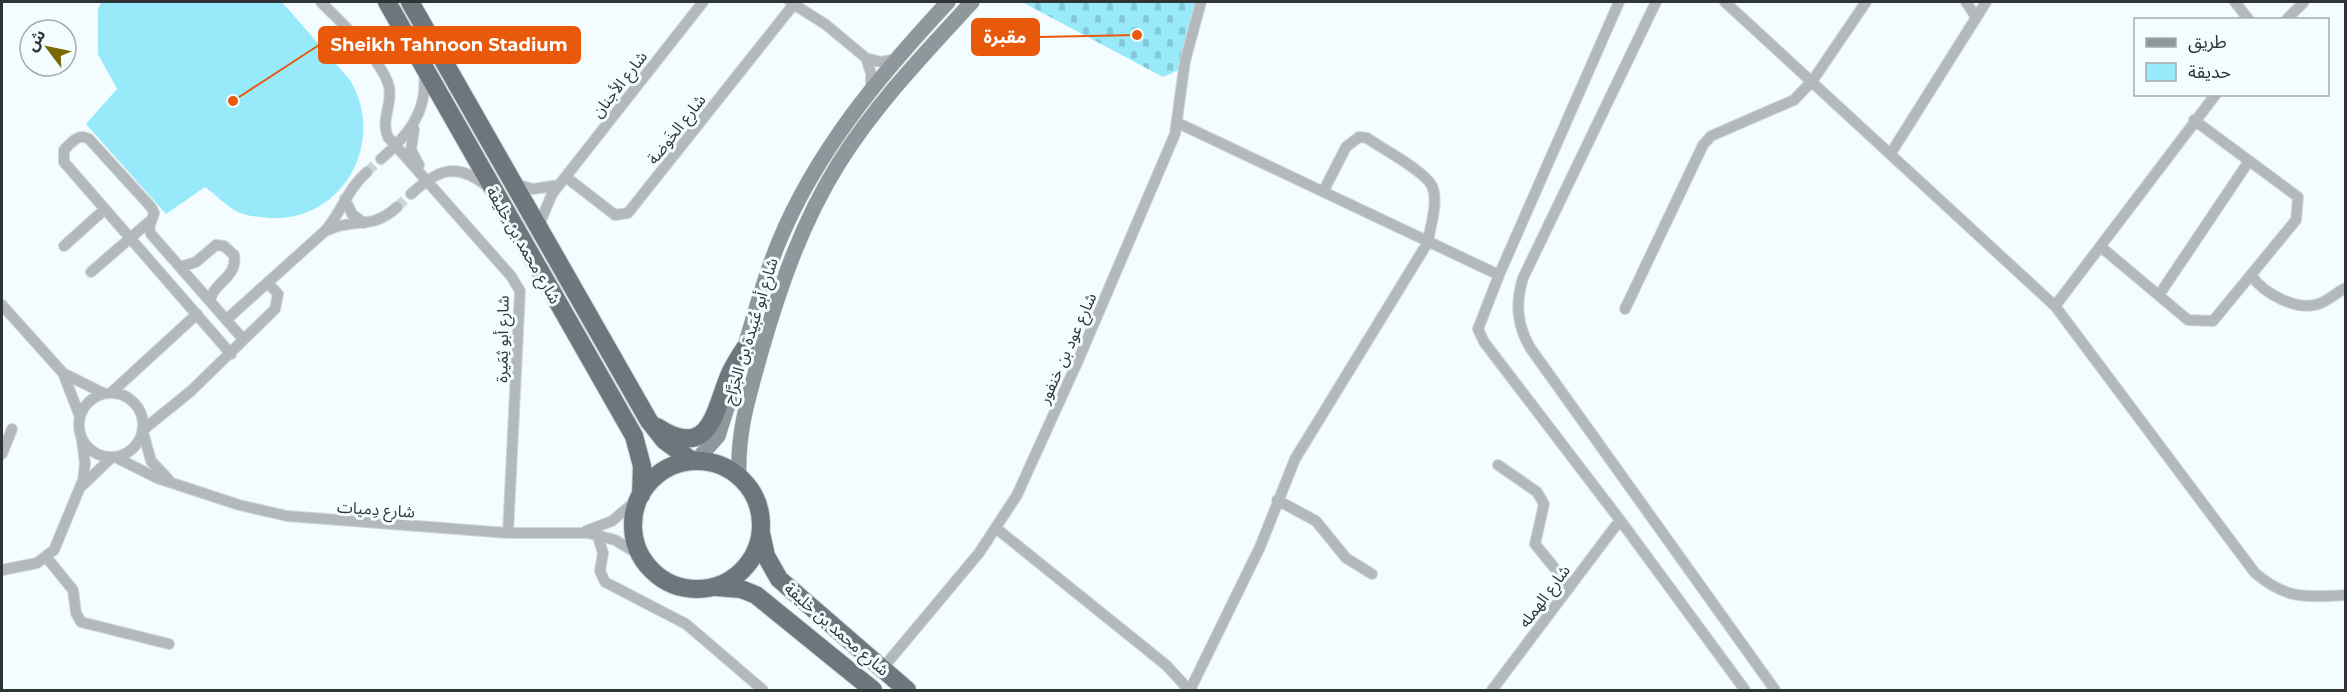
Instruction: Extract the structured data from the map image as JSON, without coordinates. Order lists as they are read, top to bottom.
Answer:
{
  "streets": {
    "highway": ["شارع محمد بن خليفة"],
    "main road": ["شارع أبو عُبَيدة بن الجَرَّاح"],
    "street": [
      "شارع الأجنان",
      "شارع الخَوضة",
      "شارع أبو ثِمَيرة",
      "شارع عود بن خنفور",
      "شارع دِميات",
      "شارع الهمله"
    ]
  },
  "crossings": [
    ["شارع الأجنان", "شارع الخَوضة"],
    ["شارع الأجنان", "شارع محمد بن خليفة"],
    ["شارع محمد بن خليفة", "شارع أبو عُبَيدة بن الجَرَّاح"],
    ["شارع محمد بن خليفة", "شارع عود بن خنفور"],
    ["شارع محمد بن خليفة", "شارع دِميات"],
    ["شارع أبو عُبَيدة بن الجَرَّاح", "شارع دِميات"],
    ["شارع أبو ثِمَيرة", "شارع دِميات"]
  ],
  "places": ["مقبرة", "Sheikh Tahnoon Stadium"],
  "legend": ["طريق", "حديقة"],
  "north": "top left"
}
